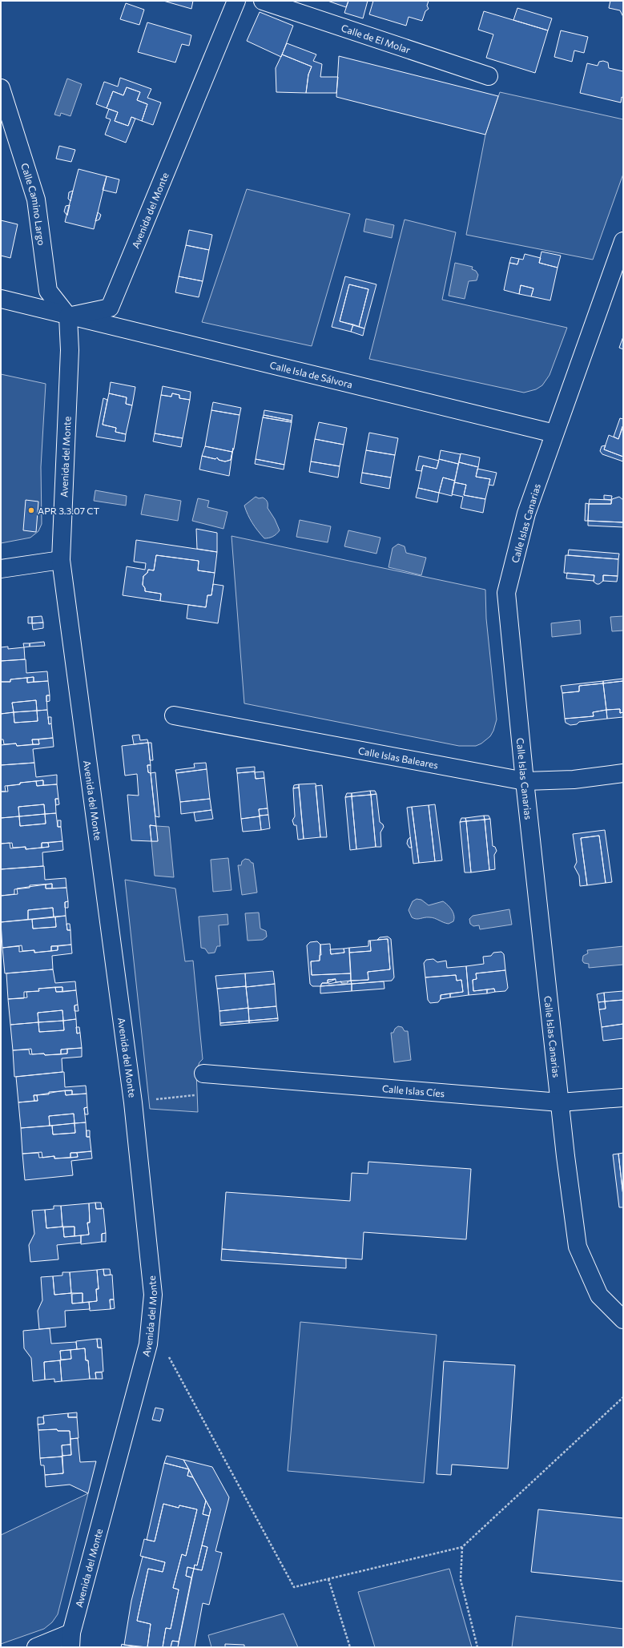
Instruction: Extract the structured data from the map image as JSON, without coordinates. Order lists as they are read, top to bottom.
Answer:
{
  "streets": {
    "street": [
      "Calle de El Molar",
      "Calle Camino Largo",
      "Avenida del Monte",
      "Calle Isla de Sálvora",
      "Calle Islas Canarias",
      "Calle Islas Baleares",
      "Calle Islas Cíes"
    ]
  },
  "crossings": [
    ["Calle Camino Largo", "Avenida del Monte"],
    ["Calle Camino Largo", "Calle Isla de Sálvora"],
    ["Avenida del Monte", "Calle Isla de Sálvora"],
    ["Calle Isla de Sálvora", "Calle Islas Canarias"],
    ["Calle Islas Canarias", "Calle Islas Baleares"],
    ["Calle Islas Canarias", "Calle Islas Cíes"]
  ],
  "places": ["APR 3.3.07 CT"]
}
